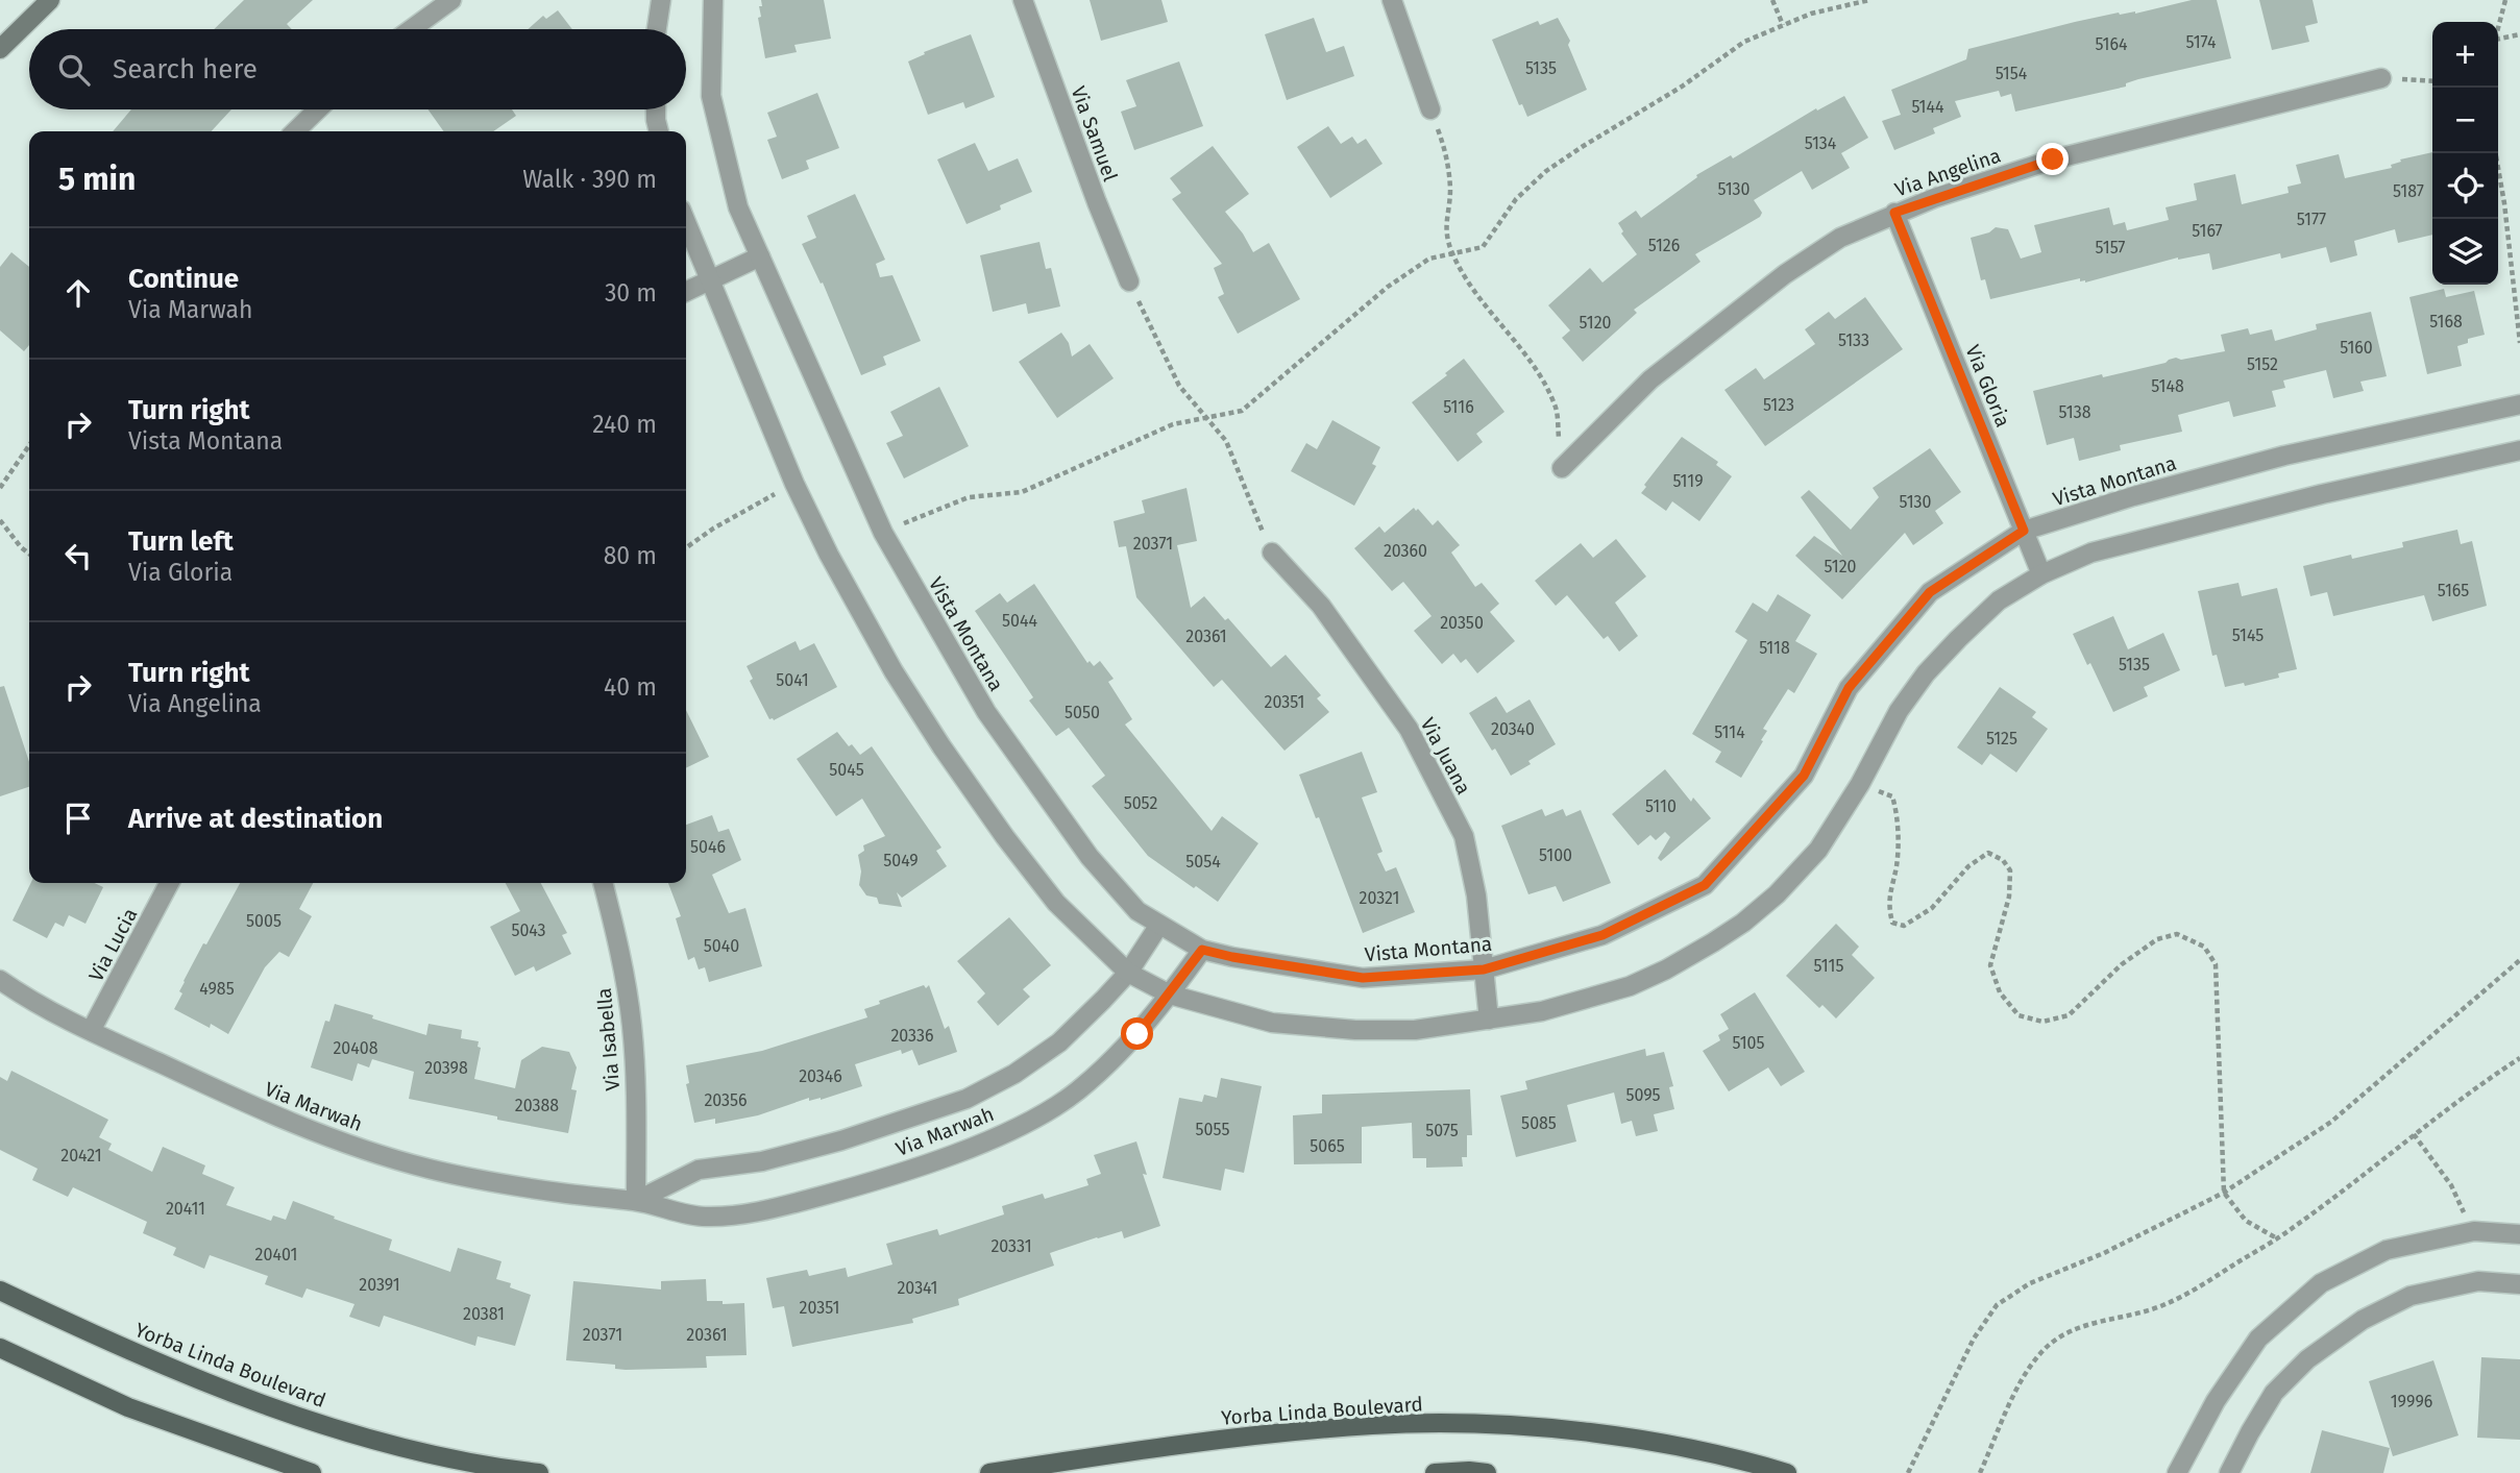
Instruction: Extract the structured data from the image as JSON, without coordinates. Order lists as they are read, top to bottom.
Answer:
{
  "streets": {
    "main road": ["Yorba Linda Boulevard"],
    "street": [
      "Via Samuel",
      "Via Angelina",
      "Via Gloria",
      "Vista Montana",
      "Via Juana",
      "Via Lucia",
      "Via Isabella",
      "Via Marwah"
    ]
  },
  "crossings": [
    ["Via Angelina", "Via Gloria"],
    ["Via Gloria", "Vista Montana"],
    ["Vista Montana", "Via Juana"],
    ["Vista Montana", "Via Marwah"],
    ["Via Lucia", "Via Marwah"],
    ["Via Isabella", "Via Marwah"]
  ],
  "house_numbers": [
    "5174",
    "5164",
    "5135",
    "5154",
    "5144",
    "5134",
    "5130",
    "5187",
    "5177",
    "5167",
    "5126",
    "5157",
    "5168",
    "5120",
    "5133",
    "5160",
    "5152",
    "5148",
    "5123",
    "5116",
    "5138",
    "5119",
    "5130",
    "20371",
    "20360",
    "5120",
    "5165",
    "5044",
    "20350",
    "5145",
    "20361",
    "5118",
    "5135",
    "5041",
    "20351",
    "5050",
    "20340",
    "5114",
    "5125",
    "5045",
    "5052",
    "5110",
    "5046",
    "5100",
    "5049",
    "5054",
    "20321",
    "5005",
    "5043",
    "5040",
    "5115",
    "4985",
    "20336",
    "5105",
    "20408",
    "20398",
    "20346",
    "5095",
    "20356",
    "20388",
    "5085",
    "5055",
    "5075",
    "5065",
    "20421",
    "20411",
    "20331",
    "20401",
    "20391",
    "20341",
    "20351",
    "20381",
    "20371",
    "20361",
    "19996"
  ],
  "page": {
    "map_buttons": ["+", "−"],
    "search": "Search here",
    "heading": ["5 min", "Walk · 390 m"],
    "list": [
      ["Continue", "Via Marwah", "30 m"],
      ["Turn right", "Vista Montana", "240 m"],
      ["Turn left", "Via Gloria", "80 m"],
      ["Turn right", "Via Angelina", "40 m"],
      "Arrive at destination"
    ]
  }
}
